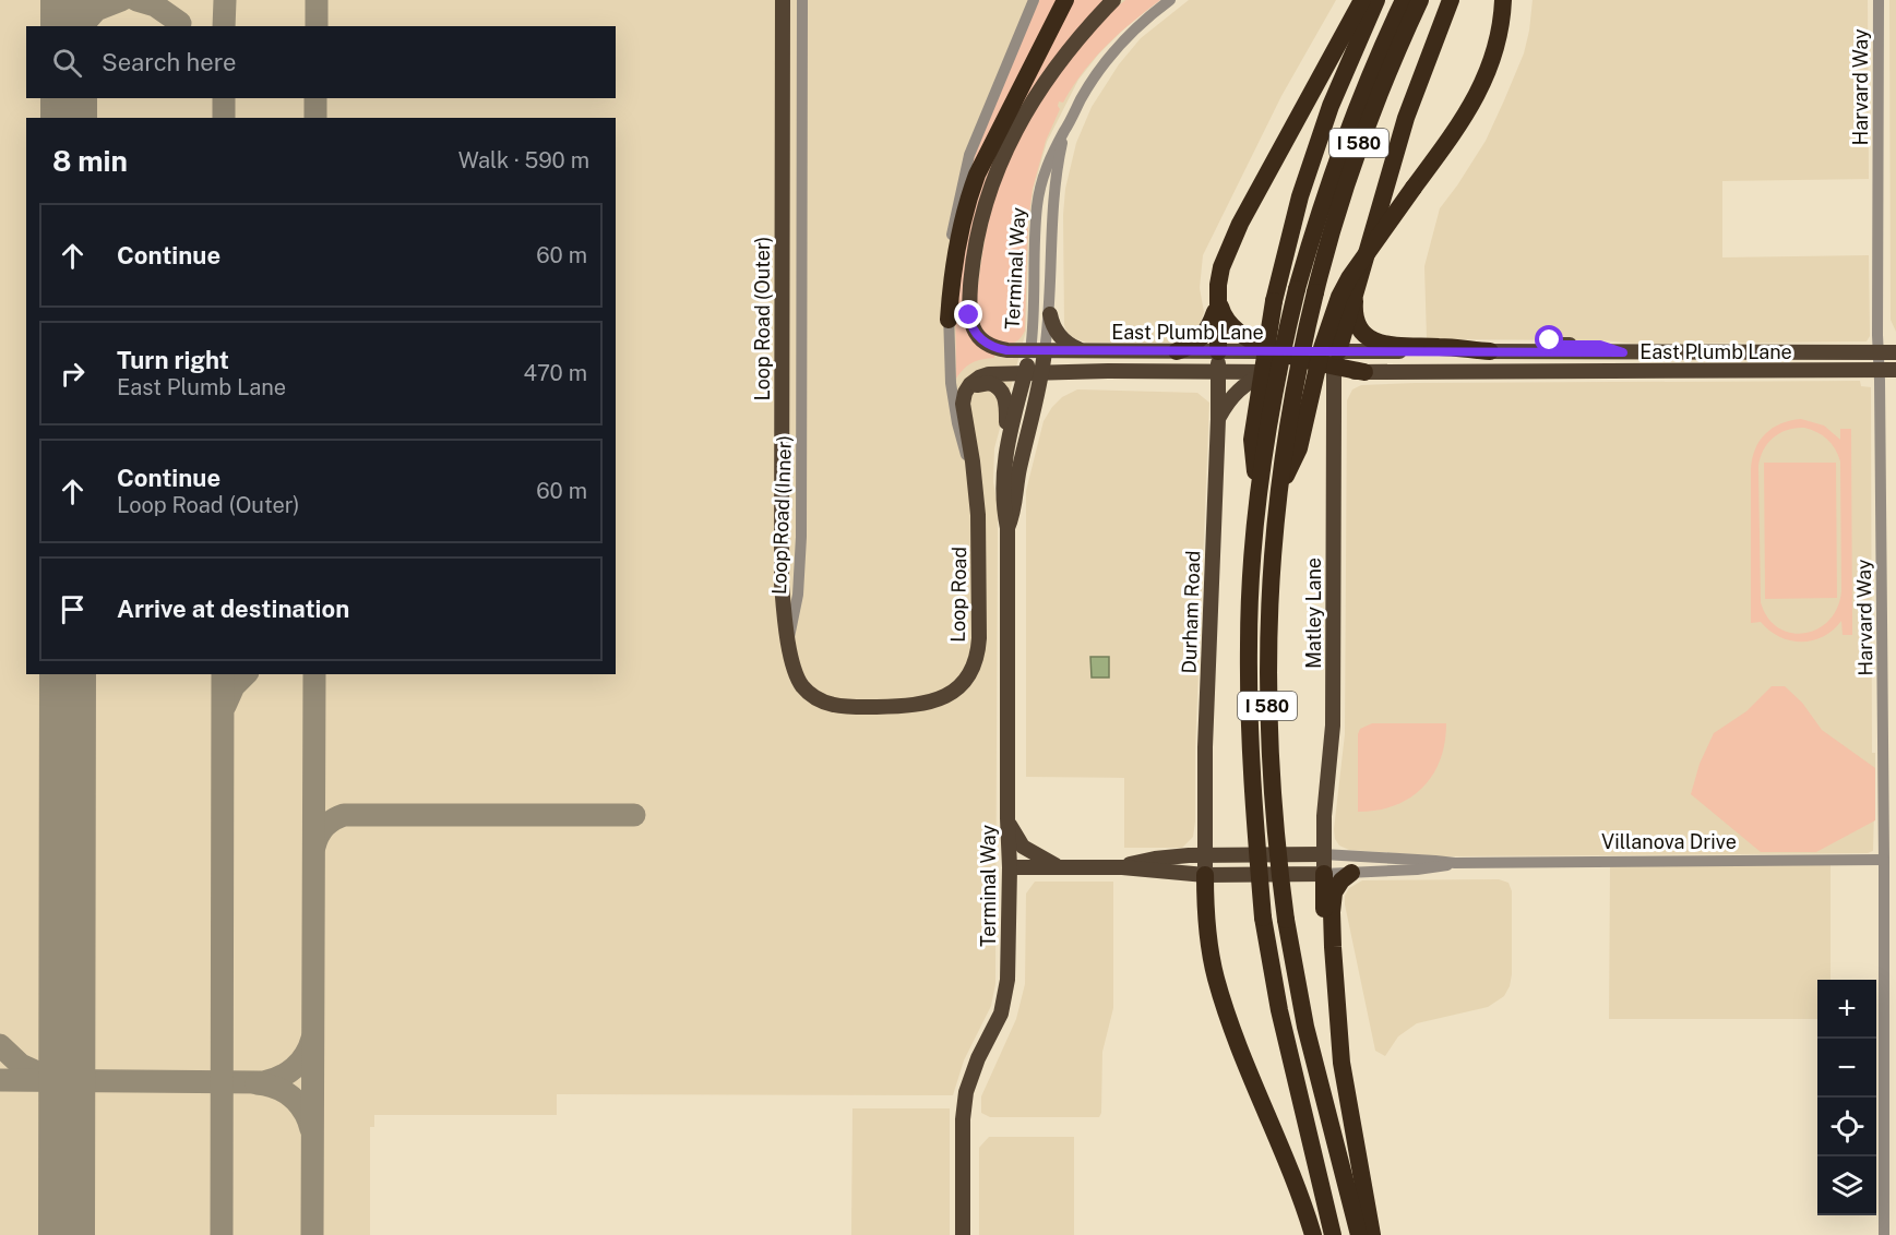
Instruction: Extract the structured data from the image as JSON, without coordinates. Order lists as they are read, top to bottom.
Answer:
{
  "streets": {
    "highway": ["I 580"],
    "main road": [
      "Terminal Way",
      "Loop Road (Outer)",
      "East Plumb Lane",
      "Loop Road",
      "Durham Road",
      "Matley Lane",
      "Villanova Drive"
    ],
    "street": ["Harvard Way", "Loop Road (Inner)"]
  },
  "crossings": [
    ["Harvard Way", "East Plumb Lane"],
    ["Harvard Way", "Villanova Drive"],
    ["Terminal Way", "East Plumb Lane"],
    ["Terminal Way", "Villanova Drive"],
    ["Loop Road (Outer)", "Loop Road (Inner)"],
    ["Loop Road (Outer)", "Loop Road"],
    ["East Plumb Lane", "Durham Road"],
    ["East Plumb Lane", "Matley Lane"],
    ["Loop Road (Inner)", "Loop Road"],
    ["Durham Road", "Villanova Drive"],
    ["Matley Lane", "Villanova Drive"]
  ],
  "page": {
    "search": "Search here",
    "heading": ["8 min", "Walk · 590 m"],
    "list": [
      ["Continue", "60 m"],
      ["Turn right", "East Plumb Lane", "470 m"],
      ["Continue", "Loop Road (Outer)", "60 m"],
      "Arrive at destination"
    ],
    "map_buttons": ["+", "−"]
  }
}
